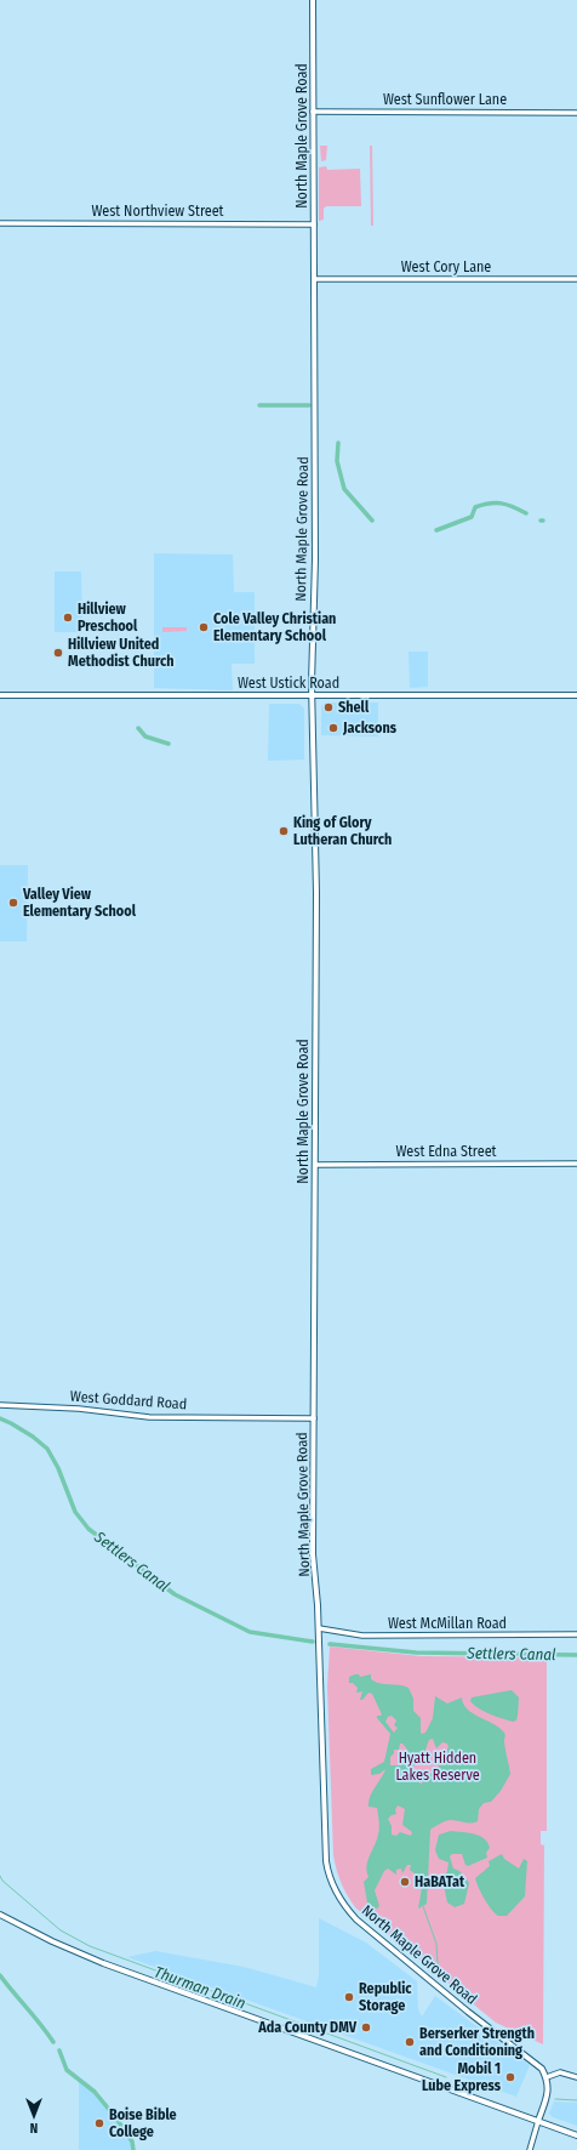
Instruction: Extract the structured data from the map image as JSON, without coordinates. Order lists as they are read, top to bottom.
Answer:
{
  "streets": {
    "main road": ["North Maple Grove Road", "West Ustick Road"],
    "street": [
      "West Sunflower Lane",
      "West Northview Street",
      "West Cory Lane",
      "West Edna Street",
      "West Goddard Road",
      "West McMillan Road"
    ]
  },
  "crossings": [
    ["West Sunflower Lane", "North Maple Grove Road"],
    ["North Maple Grove Road", "West Northview Street"],
    ["North Maple Grove Road", "West Cory Lane"],
    ["North Maple Grove Road", "West Ustick Road"],
    ["North Maple Grove Road", "West Edna Street"],
    ["North Maple Grove Road", "West Goddard Road"],
    ["North Maple Grove Road", "West McMillan Road"]
  ],
  "water": ["Settlers Canal", "Thurman Drain"],
  "parks": ["Hyatt Hidden Lakes Reserve"],
  "places": [
    "Hillview Preschool",
    "Cole Valley Christian Elementary School",
    "Hillview United Methodist Church",
    "Shell",
    "Jacksons",
    "King of Glory Lutheran Church",
    "Valley View Elementary School",
    "HaBATat",
    "Republic Storage",
    "Ada County DMV",
    "Berserker Strength and Conditioning",
    "Mobil 1 Lube Express",
    "Boise Bible College"
  ],
  "north": "bottom"
}
